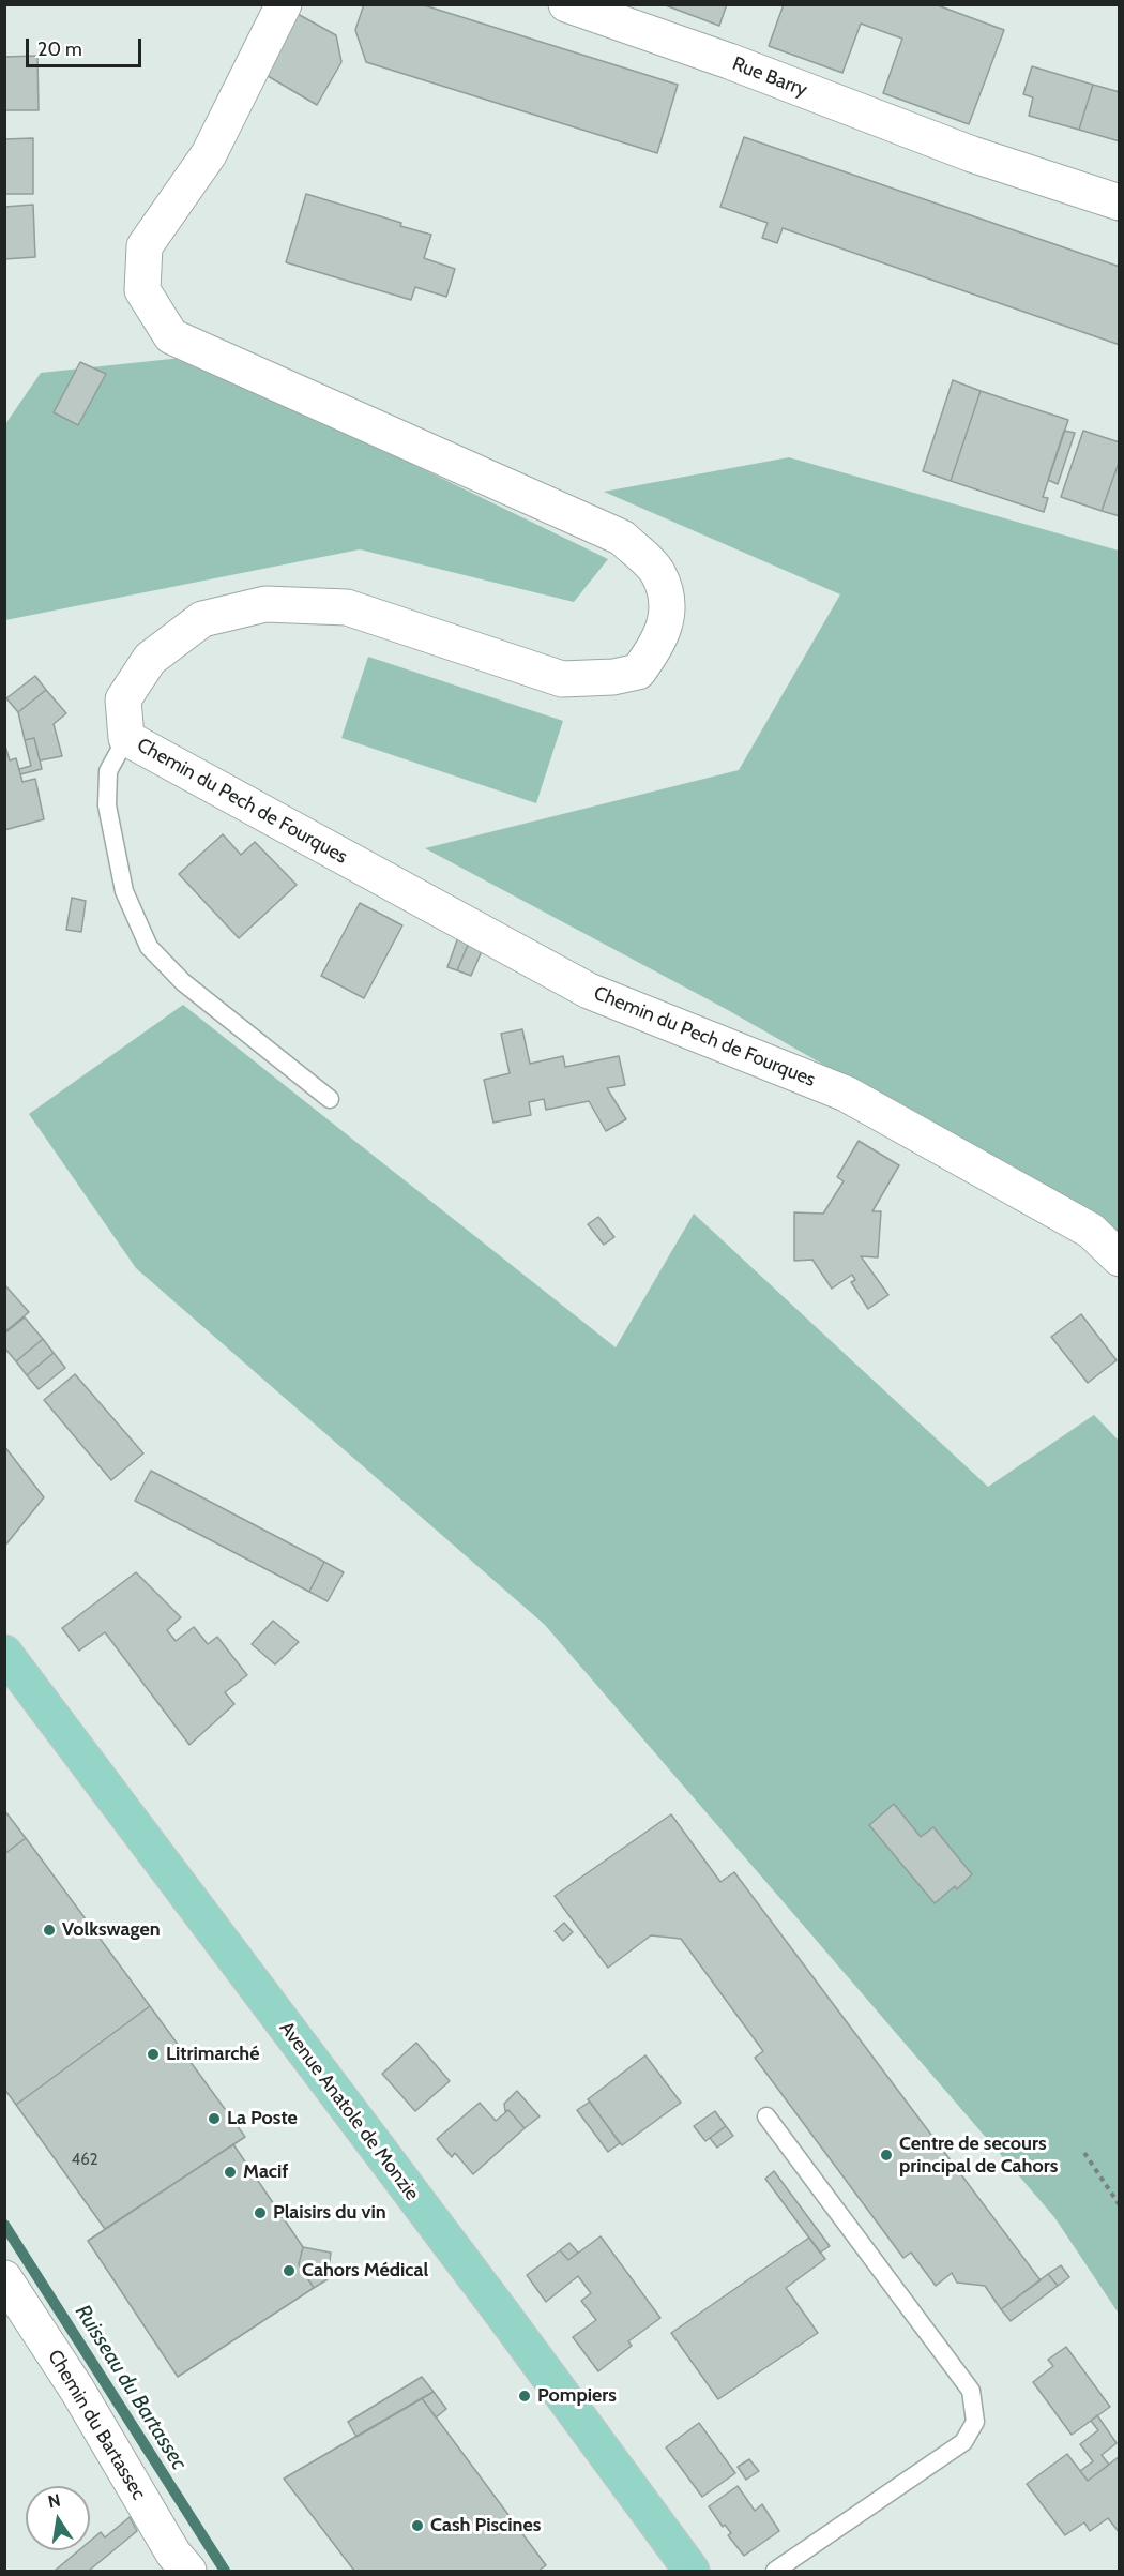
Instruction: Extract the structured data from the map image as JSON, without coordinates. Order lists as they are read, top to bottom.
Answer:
{
  "streets": {
    "main road": ["Avenue Anatole de Monzie"],
    "street": ["Rue Barry", "Chemin du Pech de Fourques", "Chemin du Bartassec"]
  },
  "water": ["Ruisseau du Bartassec"],
  "places": [
    "Volkswagen",
    "Litrimarché",
    "La Poste",
    "Centre de secours principal de Cahors",
    "Macif",
    "Plaisirs du vin",
    "Cahors Médical",
    "Pompiers",
    "Cash Piscines"
  ],
  "house_numbers": ["462"],
  "scale_bar": "20 m",
  "north": "top"
}
